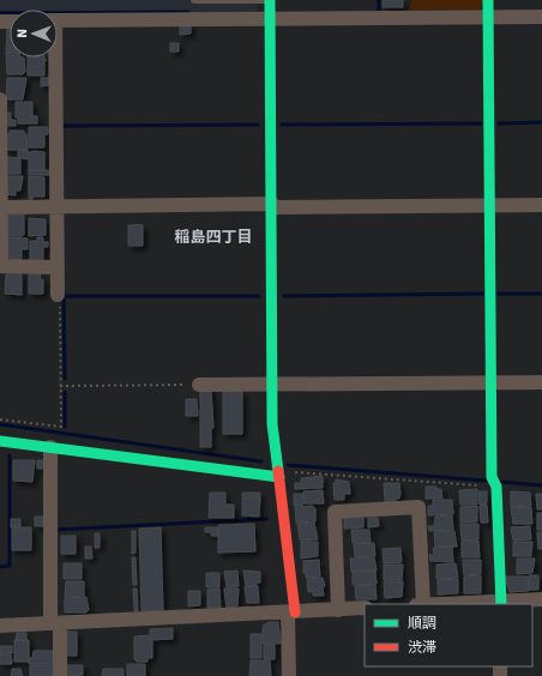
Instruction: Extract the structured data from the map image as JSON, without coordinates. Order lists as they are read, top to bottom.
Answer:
{
  "districts": ["稲島四丁目"],
  "legend": ["順調", "渋滞"],
  "north": "left"
}
